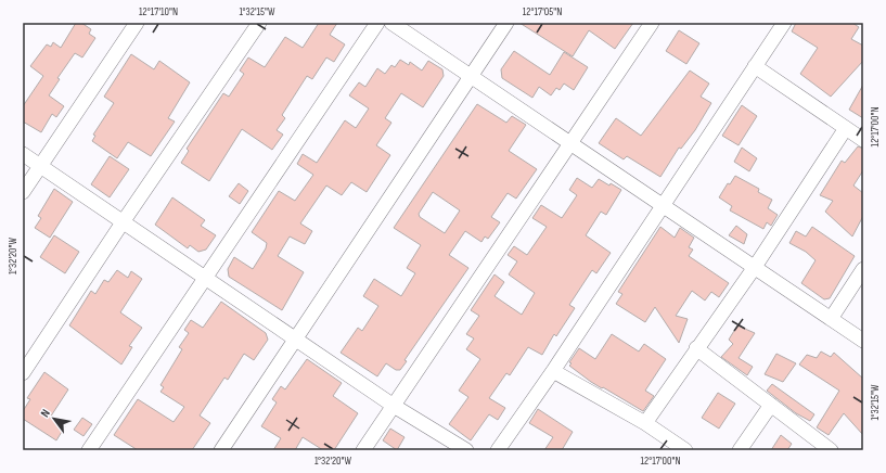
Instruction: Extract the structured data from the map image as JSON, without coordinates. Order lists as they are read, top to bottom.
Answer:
{
  "north": "top left",
  "coordinates": [
    "12°17'10\"N",
    "1°32'15\"W",
    "12°17'05\"N",
    "12°17'00\"N",
    "1°32'20\"W"
  ]
}
